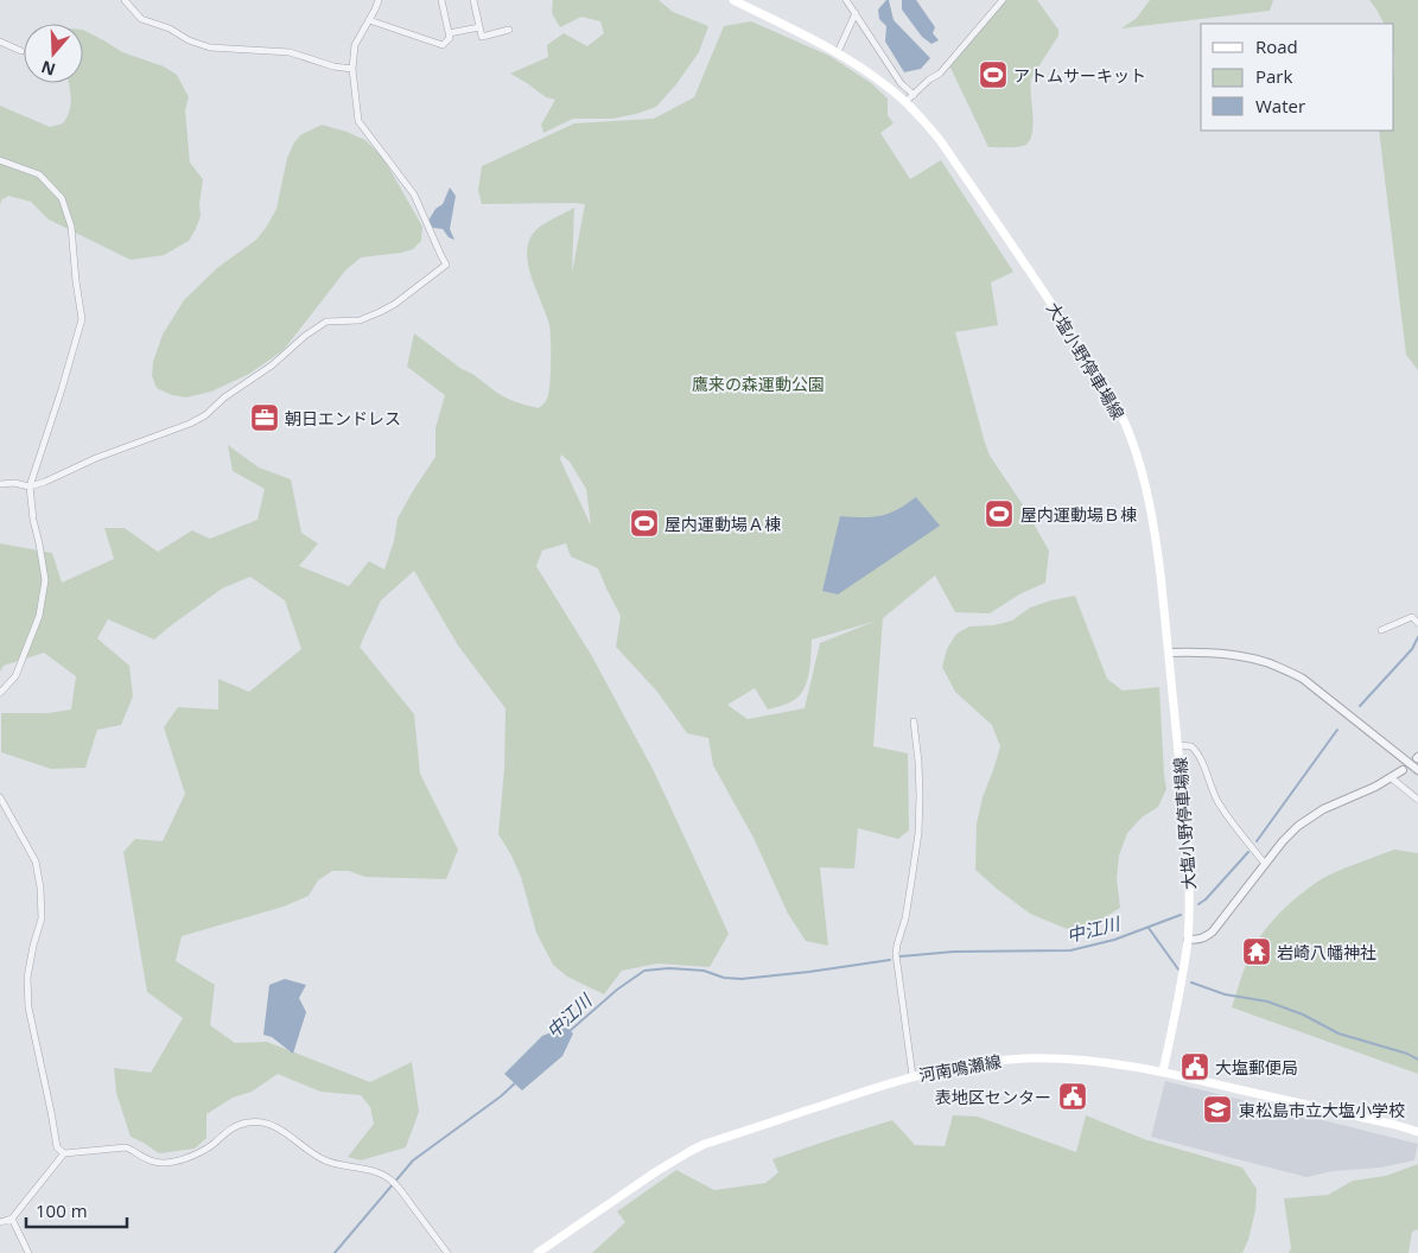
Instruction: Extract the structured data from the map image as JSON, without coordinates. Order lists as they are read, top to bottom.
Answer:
{
  "streets": {
    "main road": ["大塩小野停車場線", "河南鳴瀬線"]
  },
  "crossings": [
    ["大塩小野停車場線", "河南鳴瀬線"]
  ],
  "water": ["中江川"],
  "parks": ["鷹来の森運動公園"],
  "places": {
    "sports": ["アトムサーキット", "屋内運動場Ｂ棟", "屋内運動場Ａ棟"],
    "office": ["朝日エンドレス"],
    "temple": ["岩崎八幡神社"],
    "public building": ["大塩郵便局", "表地区センター"],
    "school or university": ["東松島市立大塩小学校"]
  },
  "legend": ["Road", "Park", "Water"],
  "scale_bar": "100 m",
  "north": "bottom"
}
